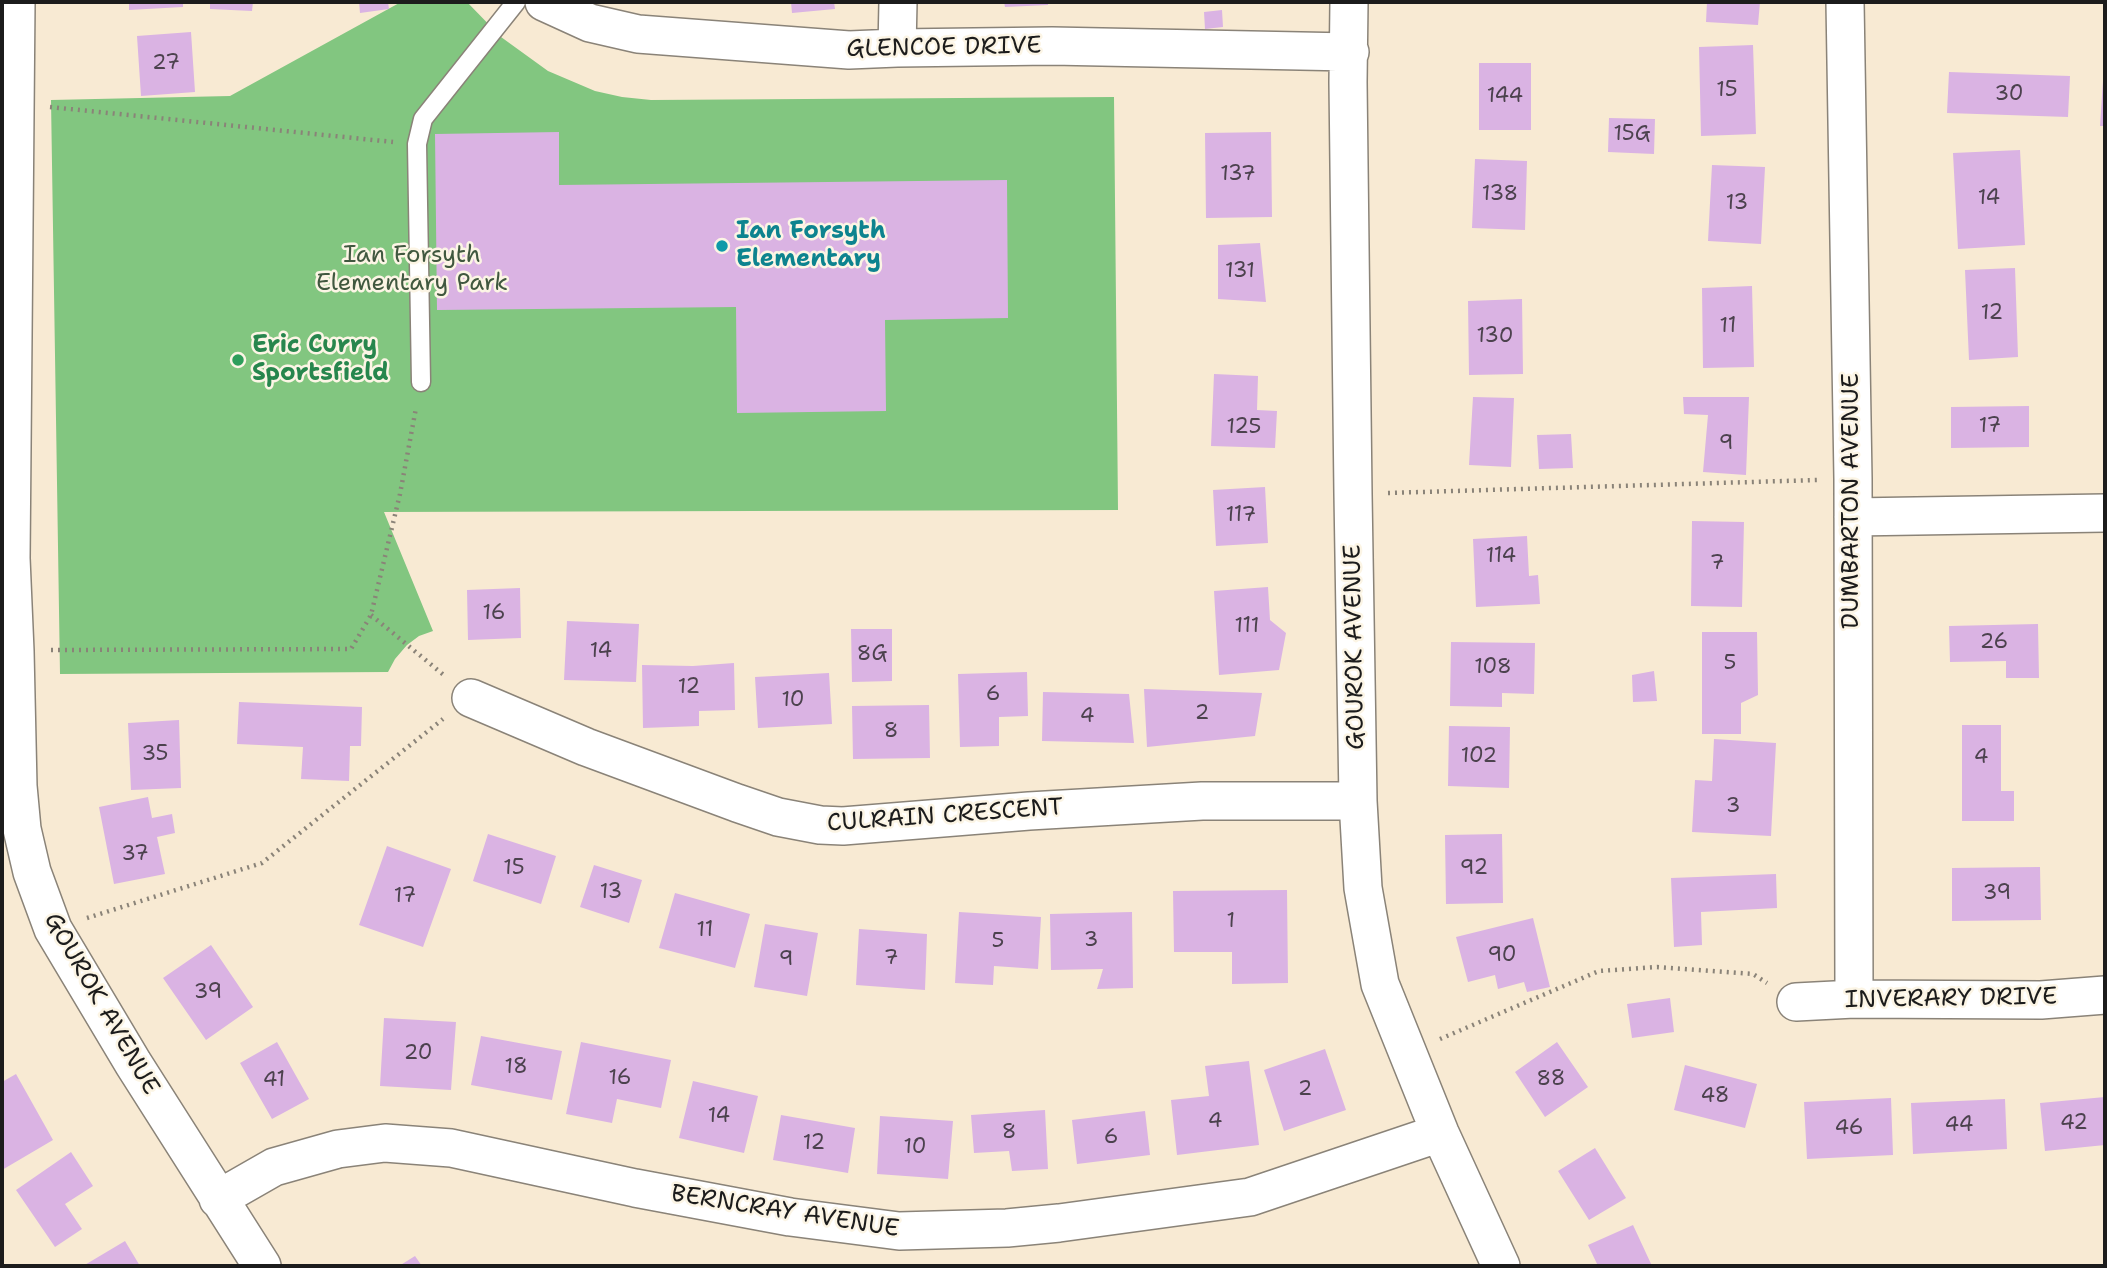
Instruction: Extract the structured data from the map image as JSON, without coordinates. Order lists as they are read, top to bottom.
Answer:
{
  "streets": {
    "street": [
      "GLENCOE DRIVE",
      "DUMBARTON AVENUE",
      "GOUROK AVENUE",
      "CULRAIN CRESCENT",
      "INVERARY DRIVE",
      "BERNCRAY AVENUE"
    ]
  },
  "crossings": [
    ["GLENCOE DRIVE", "GOUROK AVENUE"],
    ["DUMBARTON AVENUE", "INVERARY DRIVE"],
    ["GOUROK AVENUE", "CULRAIN CRESCENT"],
    ["GOUROK AVENUE", "BERNCRAY AVENUE"]
  ],
  "parks": ["Ian Forsyth Elementary Park"],
  "places": ["Ian Forsyth Elementary", "Eric Curry Sportsfield"],
  "house_numbers": [
    "27",
    "15",
    "30",
    "144",
    "15G",
    "137",
    "138",
    "14",
    "13",
    "131",
    "12",
    "11",
    "130",
    "17",
    "125",
    "9",
    "117",
    "114",
    "7",
    "16",
    "111",
    "26",
    "14",
    "8G",
    "5",
    "108",
    "12",
    "6",
    "10",
    "2",
    "4",
    "8",
    "35",
    "102",
    "4",
    "3",
    "37",
    "15",
    "92",
    "13",
    "39",
    "17",
    "1",
    "11",
    "3",
    "5",
    "90",
    "7",
    "9",
    "39",
    "20",
    "18",
    "16",
    "88",
    "41",
    "2",
    "48",
    "14",
    "4",
    "42",
    "44",
    "46",
    "8",
    "6",
    "12",
    "10"
  ]
}
